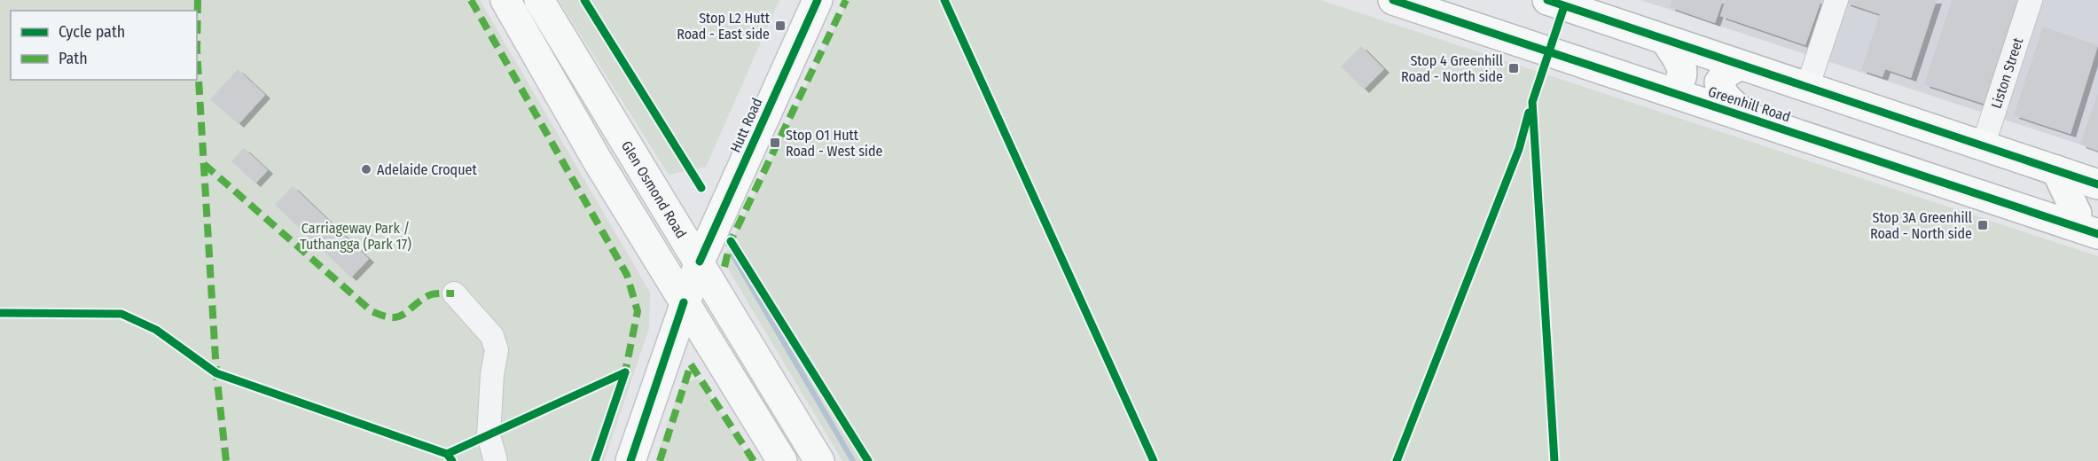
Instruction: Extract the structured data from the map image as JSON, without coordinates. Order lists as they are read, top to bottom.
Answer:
{
  "streets": {
    "main road": ["Greenhill Road", "Hutt Road", "Glen Osmond Road"],
    "street": ["Liston Street"]
  },
  "crossings": [
    ["Hutt Road", "Glen Osmond Road"]
  ],
  "parks": ["Carriageway Park / Tuthangga (Park 17)"],
  "places": {
    "transit": [
      "Stop L2 Hutt Road - East side",
      "Stop 4 Greenhill Road - North side",
      "Stop O1 Hutt Road - West side",
      "Stop 3A Greenhill Road - North side"
    ],
    "other": ["Adelaide Croquet"]
  },
  "legend": ["Cycle path", "Path"]
}
